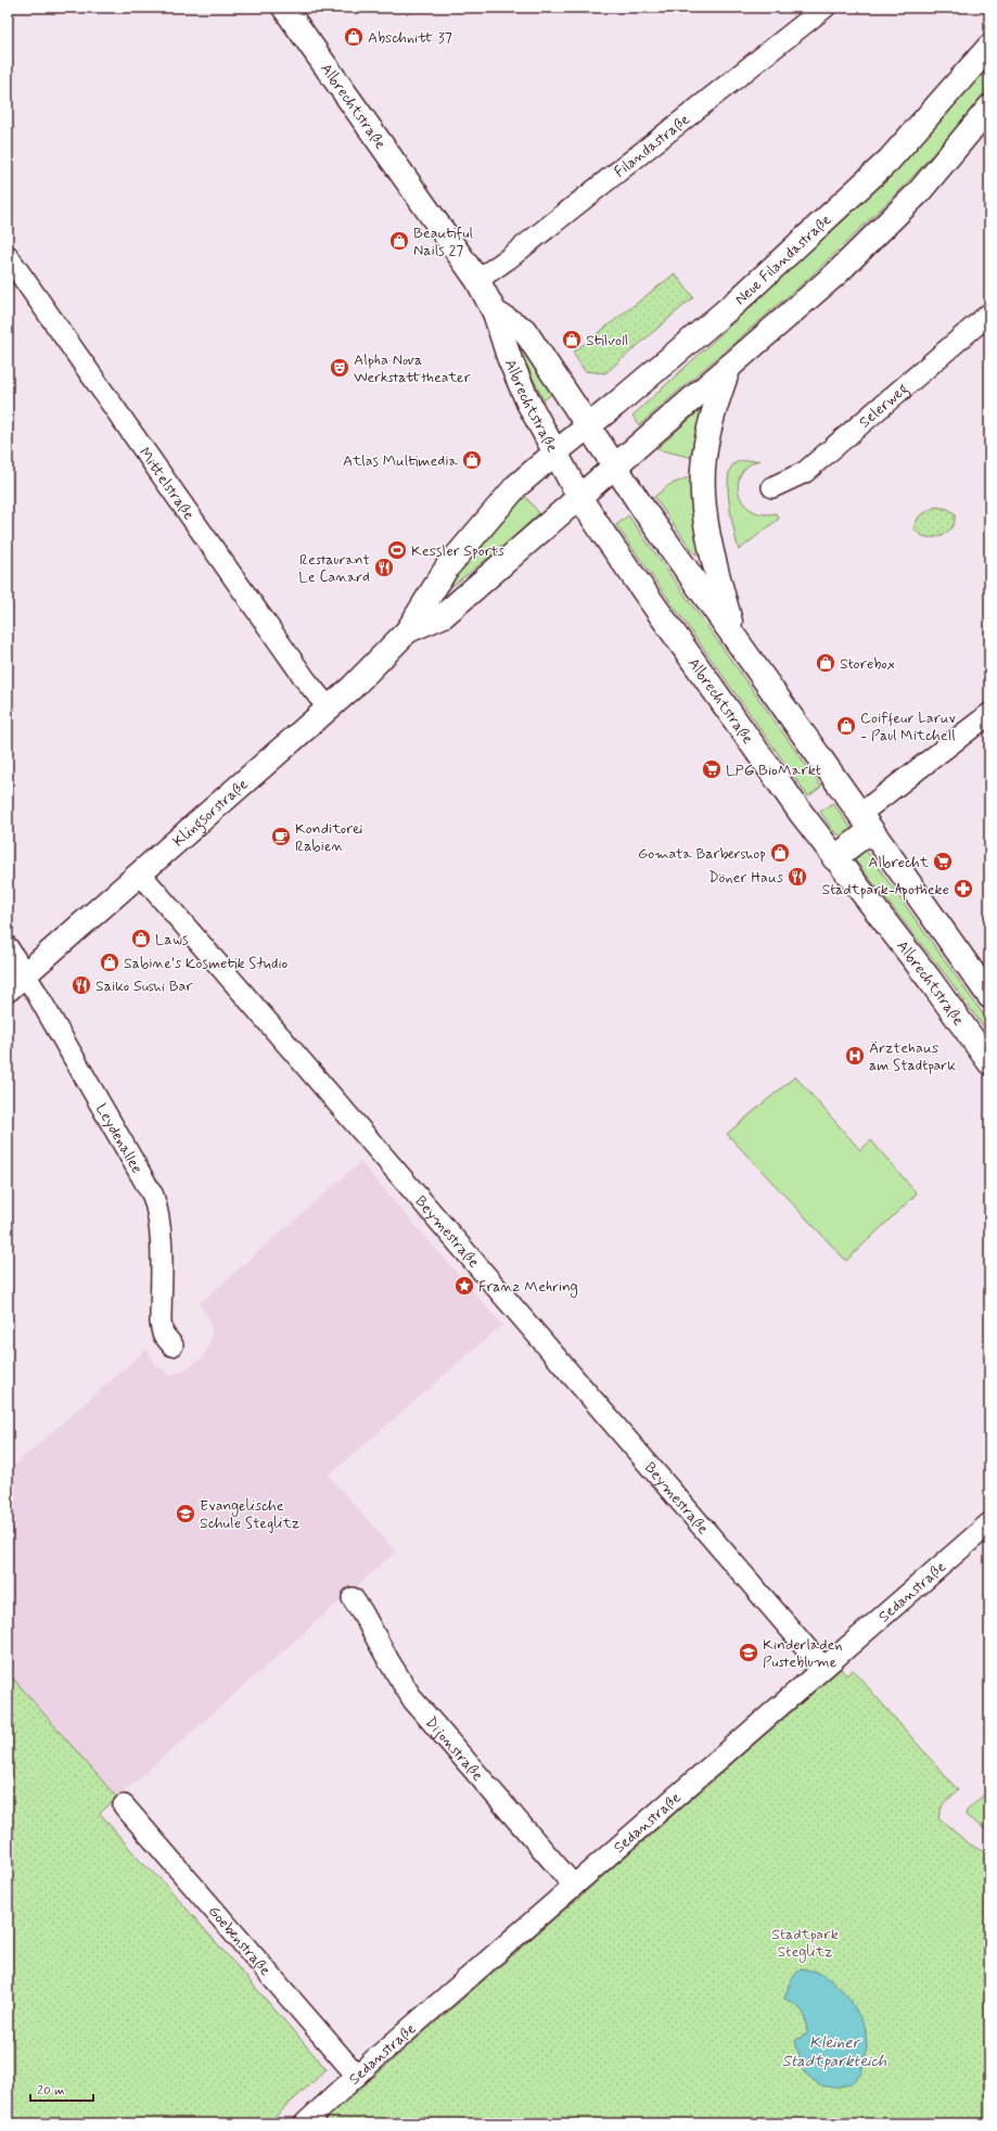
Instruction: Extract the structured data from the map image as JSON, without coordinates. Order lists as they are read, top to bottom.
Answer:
{
  "streets": {
    "main road": ["Albrechtstraße", "Neue Filandastraße", "Klingsorstraße"],
    "street": [
      "Filandastraße",
      "Selerweg",
      "Mittelstraße",
      "Leydenallee",
      "Beymestraße",
      "Sedanstraße",
      "Dijonstraße",
      "Goebenstraße"
    ]
  },
  "crossings": [
    ["Albrechtstraße", "Filandastraße"],
    ["Albrechtstraße", "Neue Filandastraße"],
    ["Albrechtstraße", "Klingsorstraße"],
    ["Neue Filandastraße", "Klingsorstraße"],
    ["Mittelstraße", "Klingsorstraße"],
    ["Klingsorstraße", "Leydenallee"],
    ["Klingsorstraße", "Beymestraße"],
    ["Beymestraße", "Sedanstraße"],
    ["Sedanstraße", "Dijonstraße"],
    ["Sedanstraße", "Goebenstraße"]
  ],
  "water": ["Kleiner Stadtparkteich"],
  "parks": ["Stadtpark Steglitz"],
  "places": {
    "shop": [
      "Abschnitt 37",
      "Beautiful Nails 27",
      "Stilvoll",
      "Atlas Multimedia",
      "Storebox",
      "Coiffeur Laruv - Paul Mitchell",
      "Gomata Barbershop",
      "Laws",
      "Sabine's Kosmetik Studio"
    ],
    "theatre": ["Alpha Nova Werkstatttheater"],
    "sports": ["Kessler Sports"],
    "restaurant": ["Restaurant Le Canard", "Döner Haus", "Saiko Sushi Bar"],
    "supermarket": ["LPG BioMarkt", "Albrecht"],
    "cafe": ["Konditorei Rabien"],
    "pharmacy": ["Stadtpark-Apotheke"],
    "hospital": ["Ärztehaus am Stadtpark"],
    "place": ["Franz Mehring"],
    "school or university": ["Evangelische Schule Steglitz", "Kinderladen Pusteblume"]
  },
  "scale_bar": "20 m"
}
